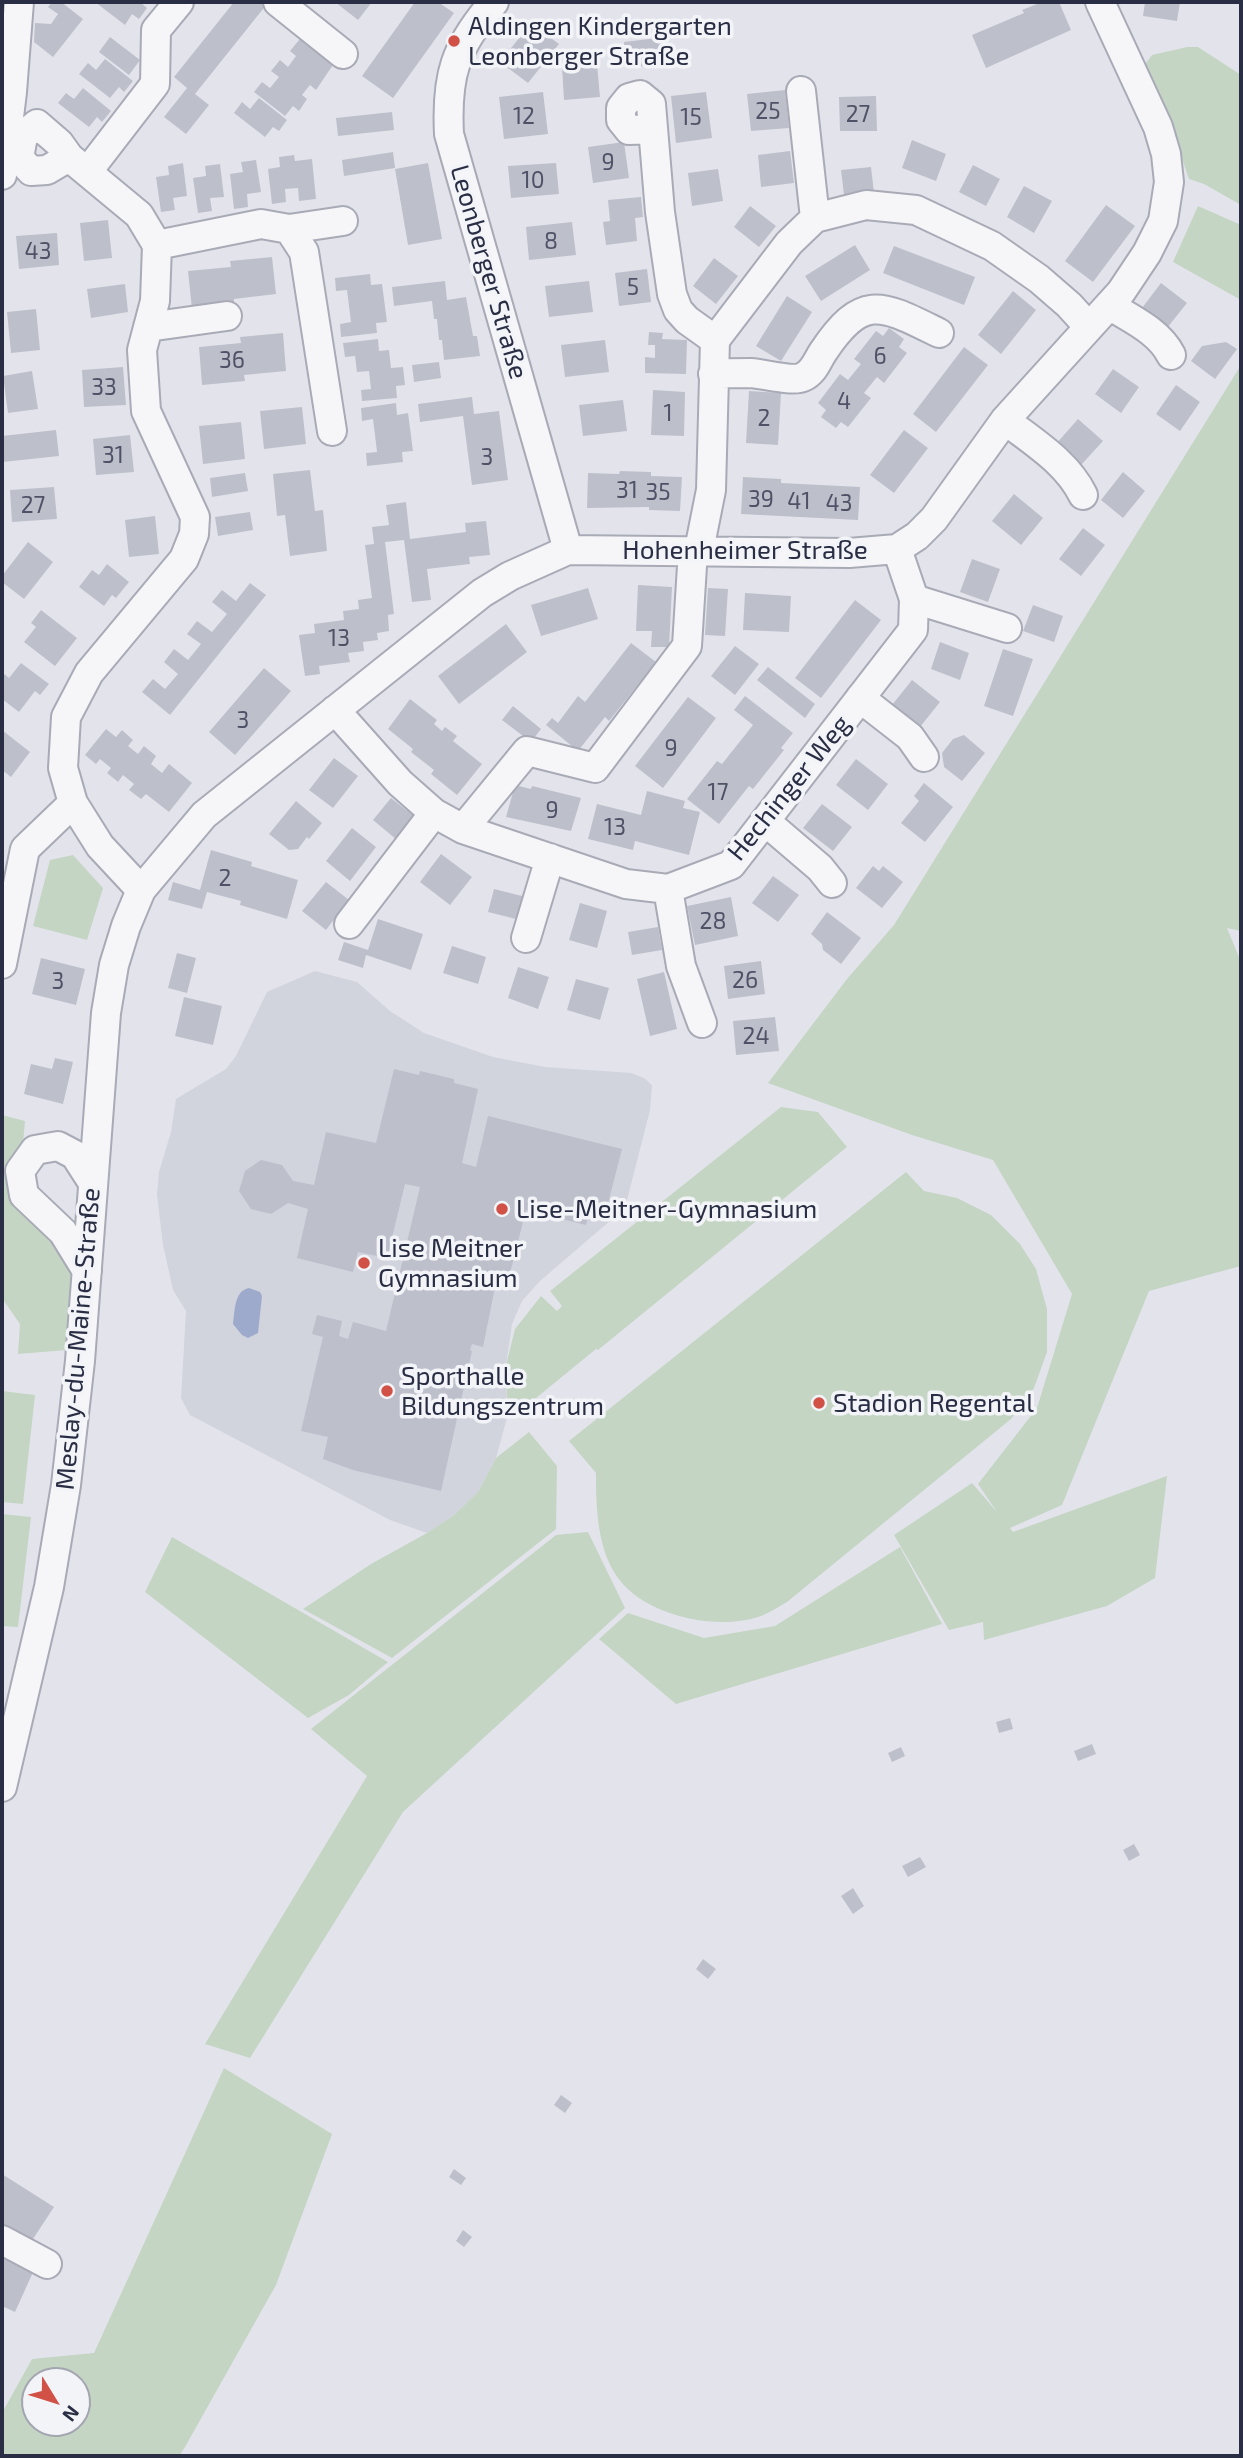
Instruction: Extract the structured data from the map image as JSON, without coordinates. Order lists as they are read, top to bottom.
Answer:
{
  "streets": {
    "street": [
      "Leonberger Straße",
      "Hohenheimer Straße",
      "Hechinger Weg",
      "Meslay-du-Maine-Straße"
    ]
  },
  "crossings": [
    ["Leonberger Straße", "Hohenheimer Straße"],
    ["Hohenheimer Straße", "Hechinger Weg"],
    ["Hohenheimer Straße", "Meslay-du-Maine-Straße"]
  ],
  "places": [
    "Aldingen Kindergarten Leonberger Straße",
    "Lise-Meitner-Gymnasium",
    "Lise Meitner Gymnasium",
    "Sporthalle Bildungszentrum",
    "Stadion Regental"
  ],
  "house_numbers": [
    "25",
    "27",
    "12",
    "15",
    "9",
    "10",
    "8",
    "43",
    "5",
    "6",
    "36",
    "33",
    "4",
    "1",
    "2",
    "31",
    "3",
    "31",
    "35",
    "39",
    "41",
    "43",
    "27",
    "13",
    "3",
    "9",
    "17",
    "9",
    "13",
    "2",
    "28",
    "26",
    "3",
    "24"
  ],
  "north": "bottom right"
}
